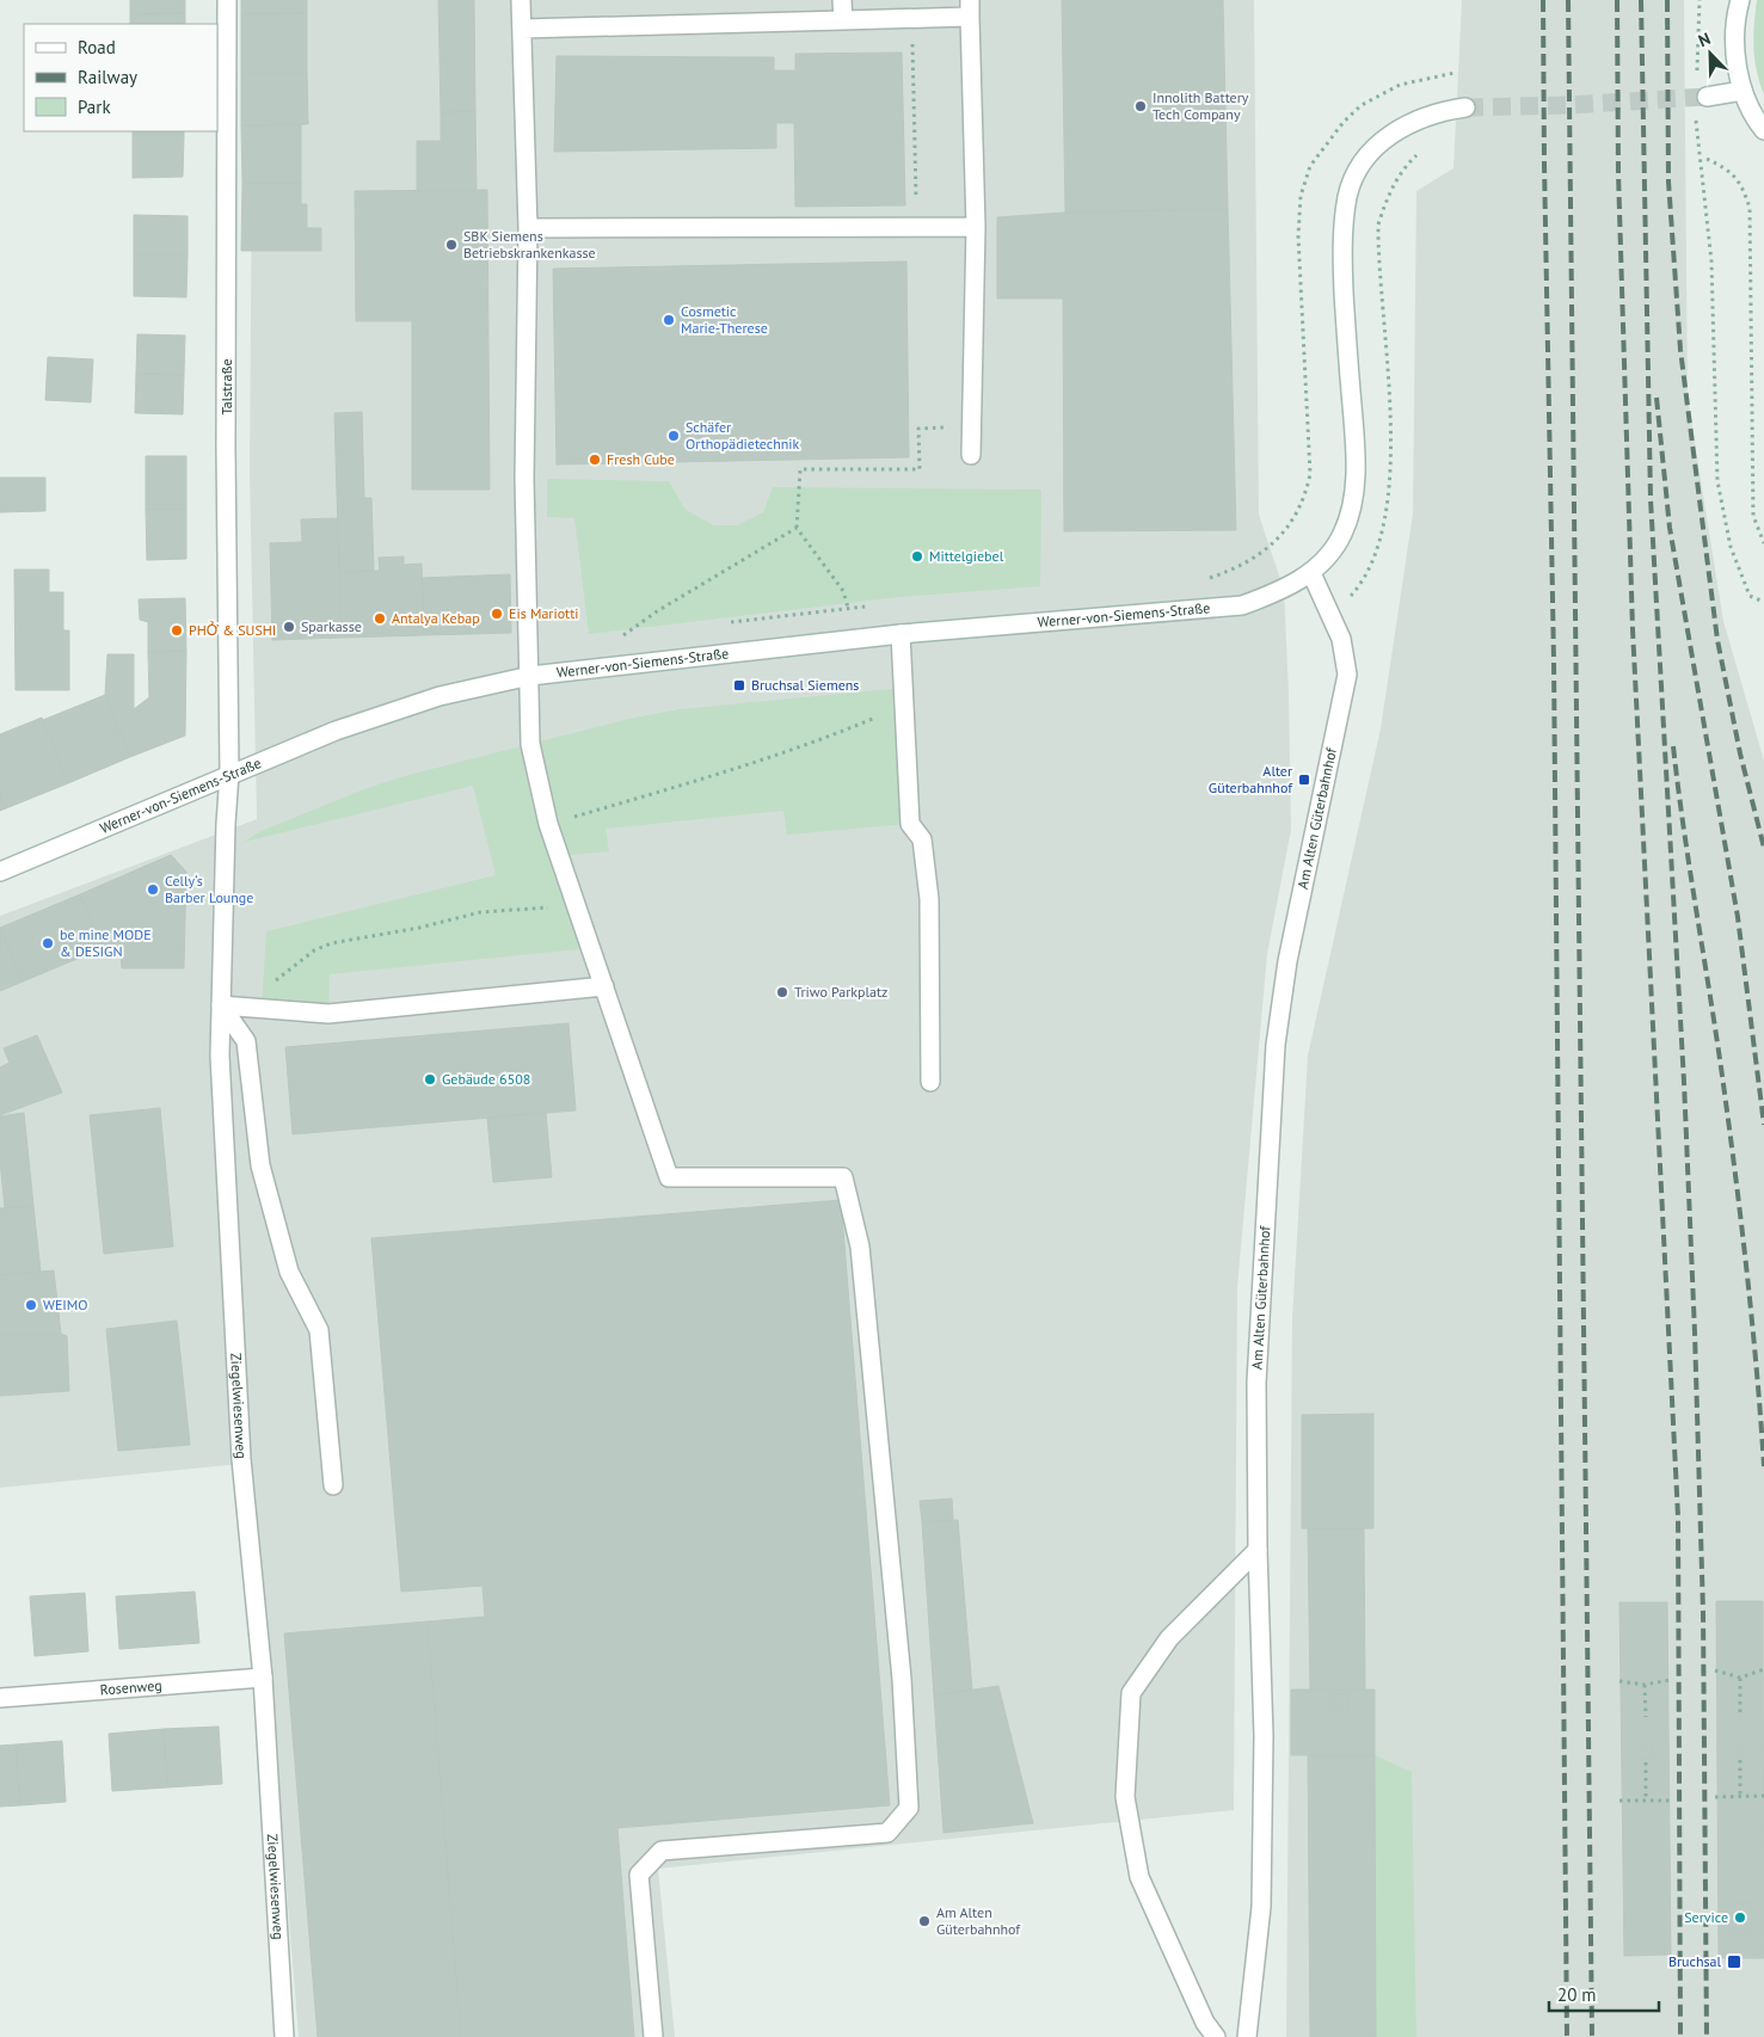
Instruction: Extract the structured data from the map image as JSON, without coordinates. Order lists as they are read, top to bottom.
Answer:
{
  "streets": {
    "street": [
      "Talstraße",
      "Werner-von-Siemens-Straße",
      "Am Alten Güterbahnhof",
      "Ziegelwiesenweg",
      "Rosenweg"
    ]
  },
  "crossings": [
    ["Talstraße", "Werner-von-Siemens-Straße"],
    ["Talstraße", "Ziegelwiesenweg"],
    ["Werner-von-Siemens-Straße", "Am Alten Güterbahnhof"],
    ["Werner-von-Siemens-Straße", "Ziegelwiesenweg"],
    ["Ziegelwiesenweg", "Rosenweg"]
  ],
  "places": {
    "other": [
      "Innolith Battery Tech Company",
      "SBK Siemens Betriebskrankenkasse",
      "Cosmetic Marie-Therese",
      "Schäfer Orthopädietechnik",
      "Fresh Cube",
      "Mittelgiebel",
      "Eis Mariotti",
      "Antalya Kebap",
      "Sparkasse",
      "PHỞ & SUSHI",
      "Celly‘s Barber Lounge",
      "be mine MODE & DESIGN",
      "Triwo Parkplatz",
      "Gebäude 6508",
      "WEIMO",
      "Service",
      "Am Alten Güterbahnhof"
    ],
    "transit": ["Bruchsal Siemens", "Alter Güterbahnhof", "Bruchsal"]
  },
  "legend": ["Road", "Railway", "Park"],
  "scale_bar": "20 m",
  "north": "top left"
}
